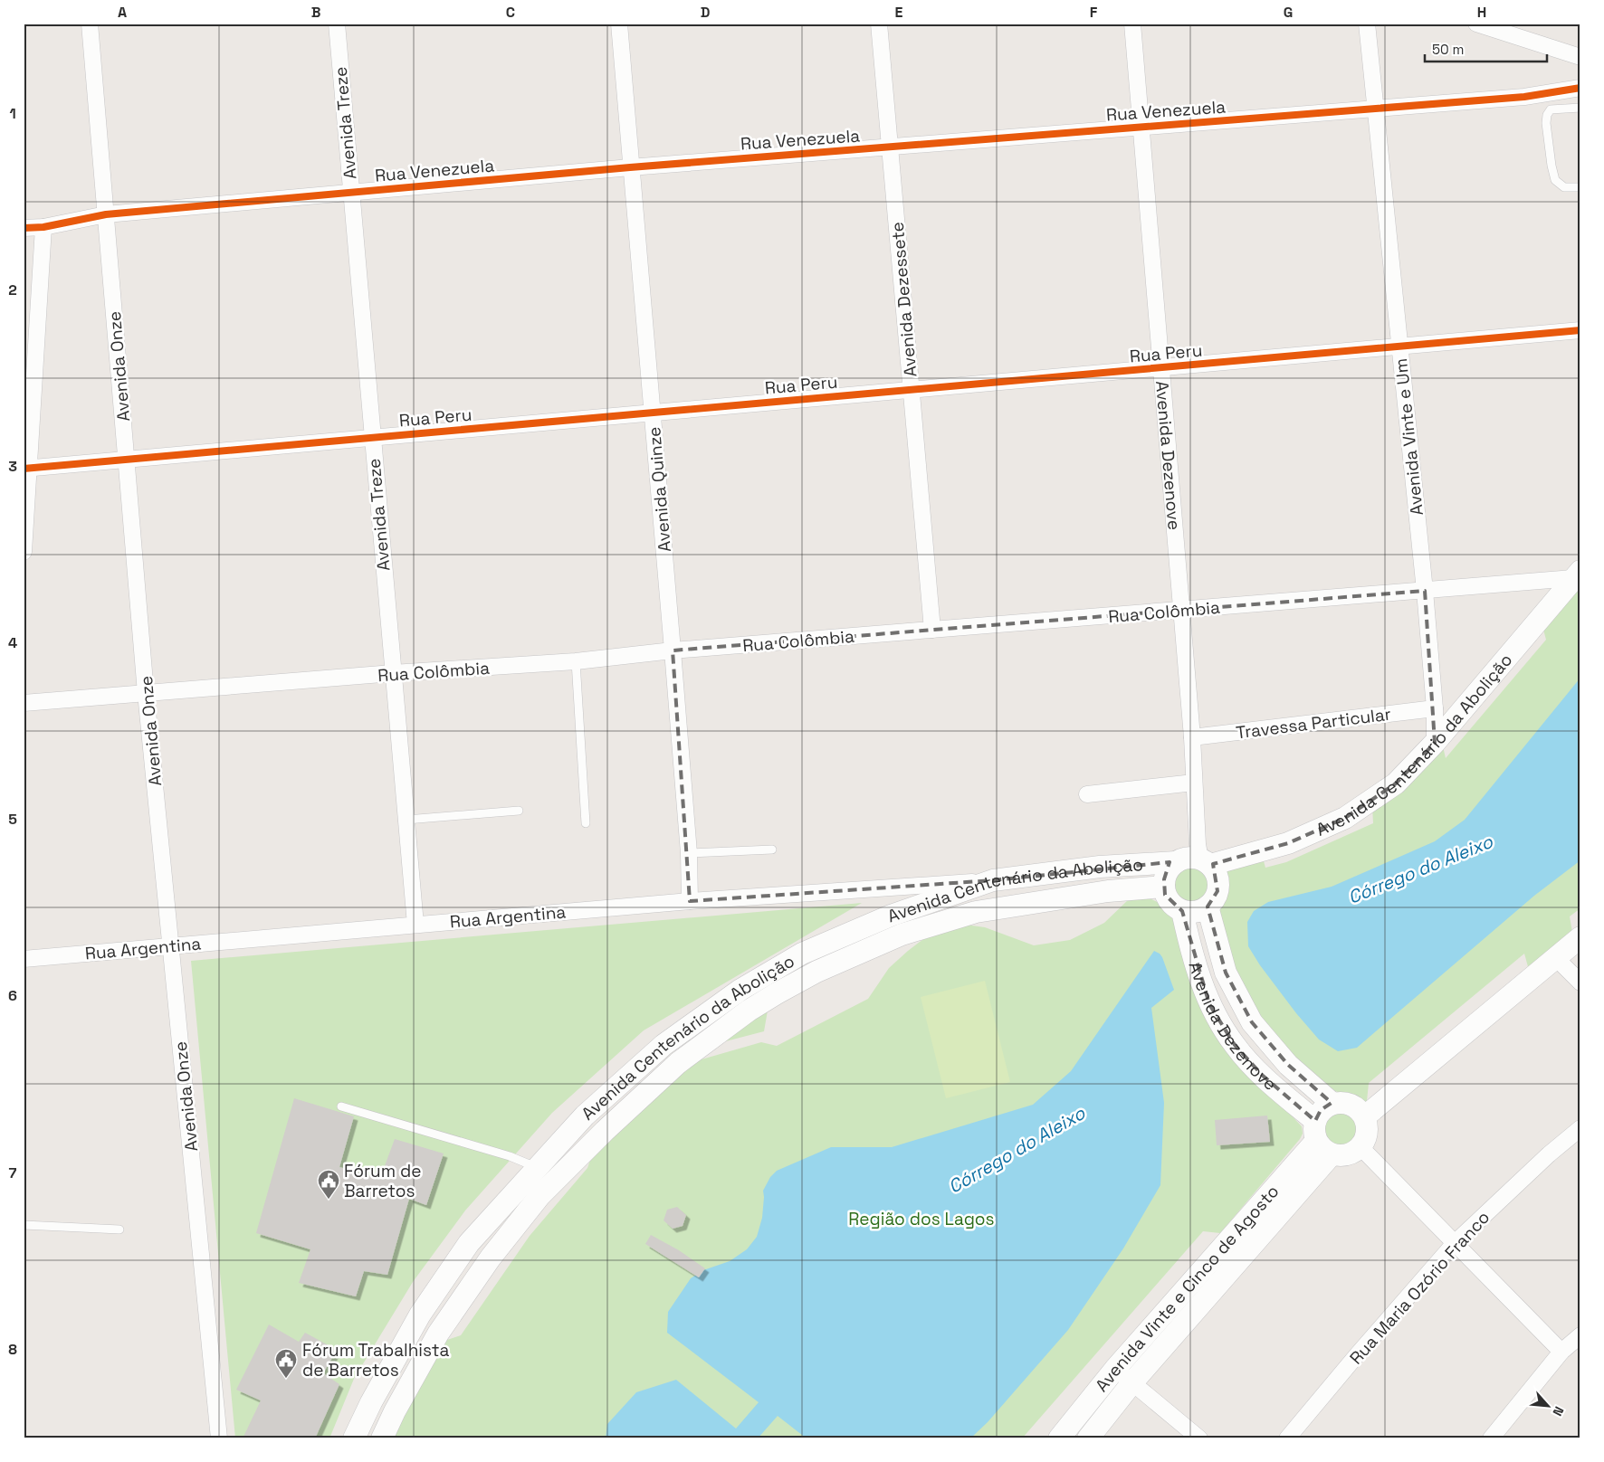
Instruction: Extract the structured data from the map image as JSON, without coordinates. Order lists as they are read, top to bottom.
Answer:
{
  "streets": {
    "street": [
      "Rua Venezuela",
      "Avenida Treze",
      "Avenida Dezessete",
      "Rua Peru",
      "Avenida Onze",
      "Avenida Vinte e Um",
      "Avenida Dezenove",
      "Avenida Quinze",
      "Rua Colômbia",
      "Travessa Particular",
      "Avenida Centenário da Abolição",
      "Rua Argentina",
      "Rua Maria Ozório Franco",
      "Avenida Vinte e Cinco de Agosto"
    ]
  },
  "crossings": [
    ["Rua Venezuela", "Avenida Treze"],
    ["Rua Venezuela", "Avenida Dezessete"],
    ["Rua Venezuela", "Avenida Onze"],
    ["Rua Venezuela", "Avenida Vinte e Um"],
    ["Rua Venezuela", "Avenida Dezenove"],
    ["Rua Venezuela", "Avenida Quinze"],
    ["Avenida Treze", "Rua Peru"],
    ["Avenida Treze", "Rua Colômbia"],
    ["Avenida Treze", "Rua Argentina"],
    ["Avenida Dezessete", "Rua Peru"],
    ["Avenida Dezessete", "Rua Colômbia"],
    ["Rua Peru", "Avenida Onze"],
    ["Rua Peru", "Avenida Vinte e Um"],
    ["Rua Peru", "Avenida Dezenove"],
    ["Rua Peru", "Avenida Quinze"],
    ["Avenida Onze", "Rua Colômbia"],
    ["Avenida Onze", "Rua Argentina"],
    ["Avenida Vinte e Um", "Rua Colômbia"],
    ["Avenida Vinte e Um", "Travessa Particular"],
    ["Avenida Vinte e Um", "Avenida Centenário da Abolição"],
    ["Avenida Dezenove", "Rua Colômbia"],
    ["Avenida Dezenove", "Travessa Particular"],
    ["Avenida Dezenove", "Avenida Centenário da Abolição"],
    ["Avenida Dezenove", "Avenida Vinte e Cinco de Agosto"],
    ["Avenida Quinze", "Rua Colômbia"],
    ["Avenida Quinze", "Rua Argentina"],
    ["Rua Colômbia", "Avenida Centenário da Abolição"],
    ["Avenida Centenário da Abolição", "Rua Argentina"]
  ],
  "water": ["Córrego do Aleixo"],
  "parks": ["Região dos Lagos"],
  "places": {
    "public building": ["Fórum de Barretos", "Fórum Trabalhista de Barretos"]
  },
  "scale_bar": "50 m",
  "north": "bottom right",
  "grid": {
    "columns": [
      "A",
      "B",
      "C",
      "D",
      "E",
      "F",
      "G",
      "H"
    ],
    "rows": [
      "1",
      "2",
      "3",
      "4",
      "5",
      "6",
      "7",
      "8"
    ]
  }
}
